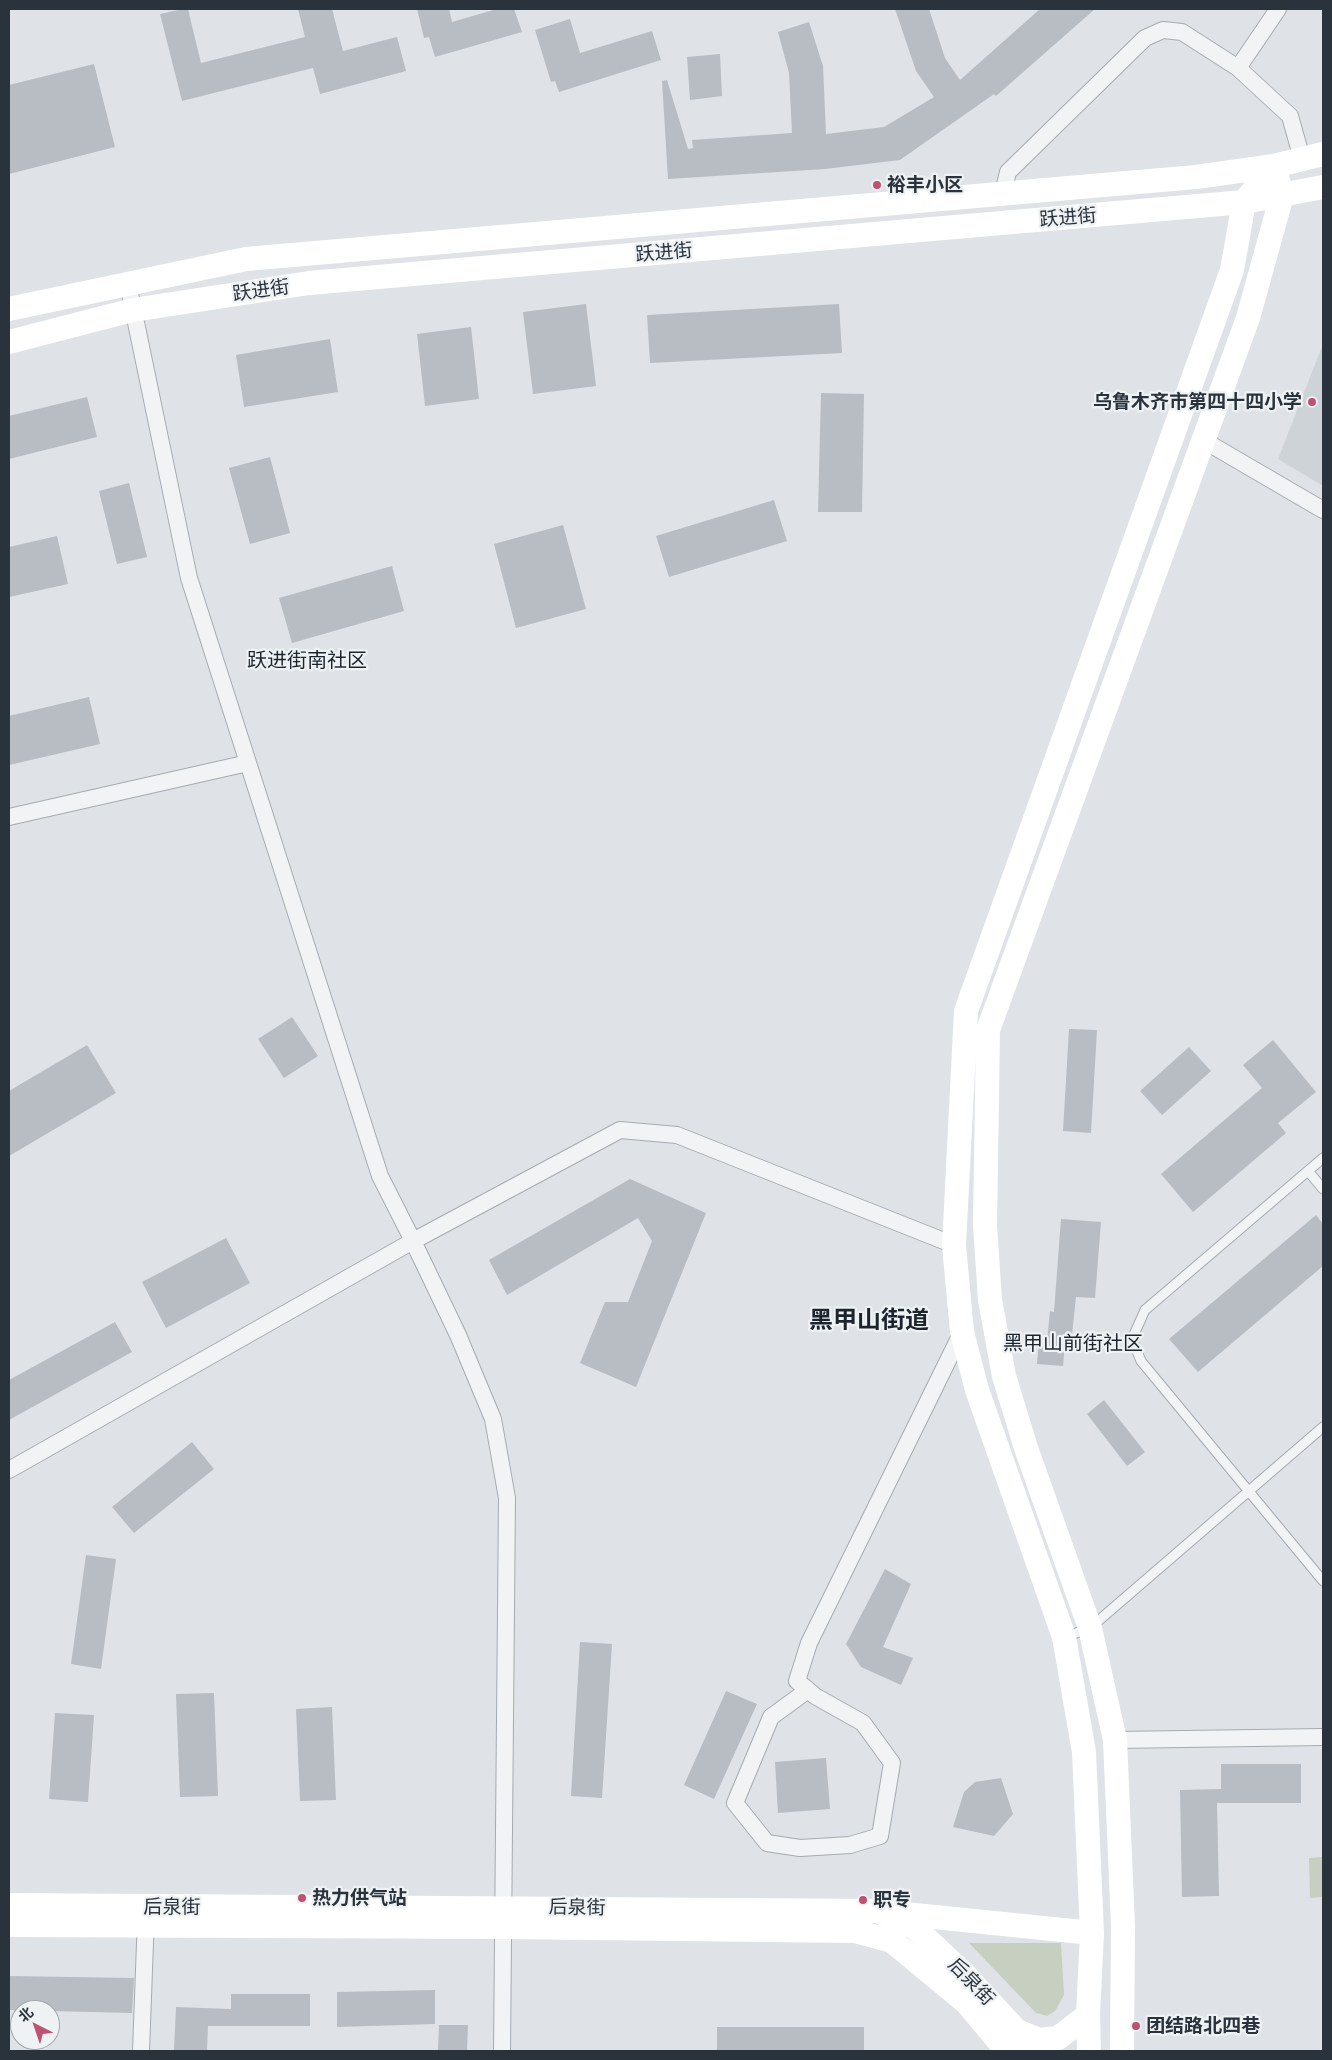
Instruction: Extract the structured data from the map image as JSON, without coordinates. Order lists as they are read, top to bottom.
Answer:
{
  "streets": {
    "street": ["跃进街", "后泉街"]
  },
  "districts": ["跃进街南社区", "黑甲山街道", "黑甲山前街社区"],
  "places": [
    "裕丰小区",
    "乌鲁木齐市第四十四小学",
    "热力供气站",
    "职专",
    "团结路北四巷"
  ],
  "north": "top left"
}
